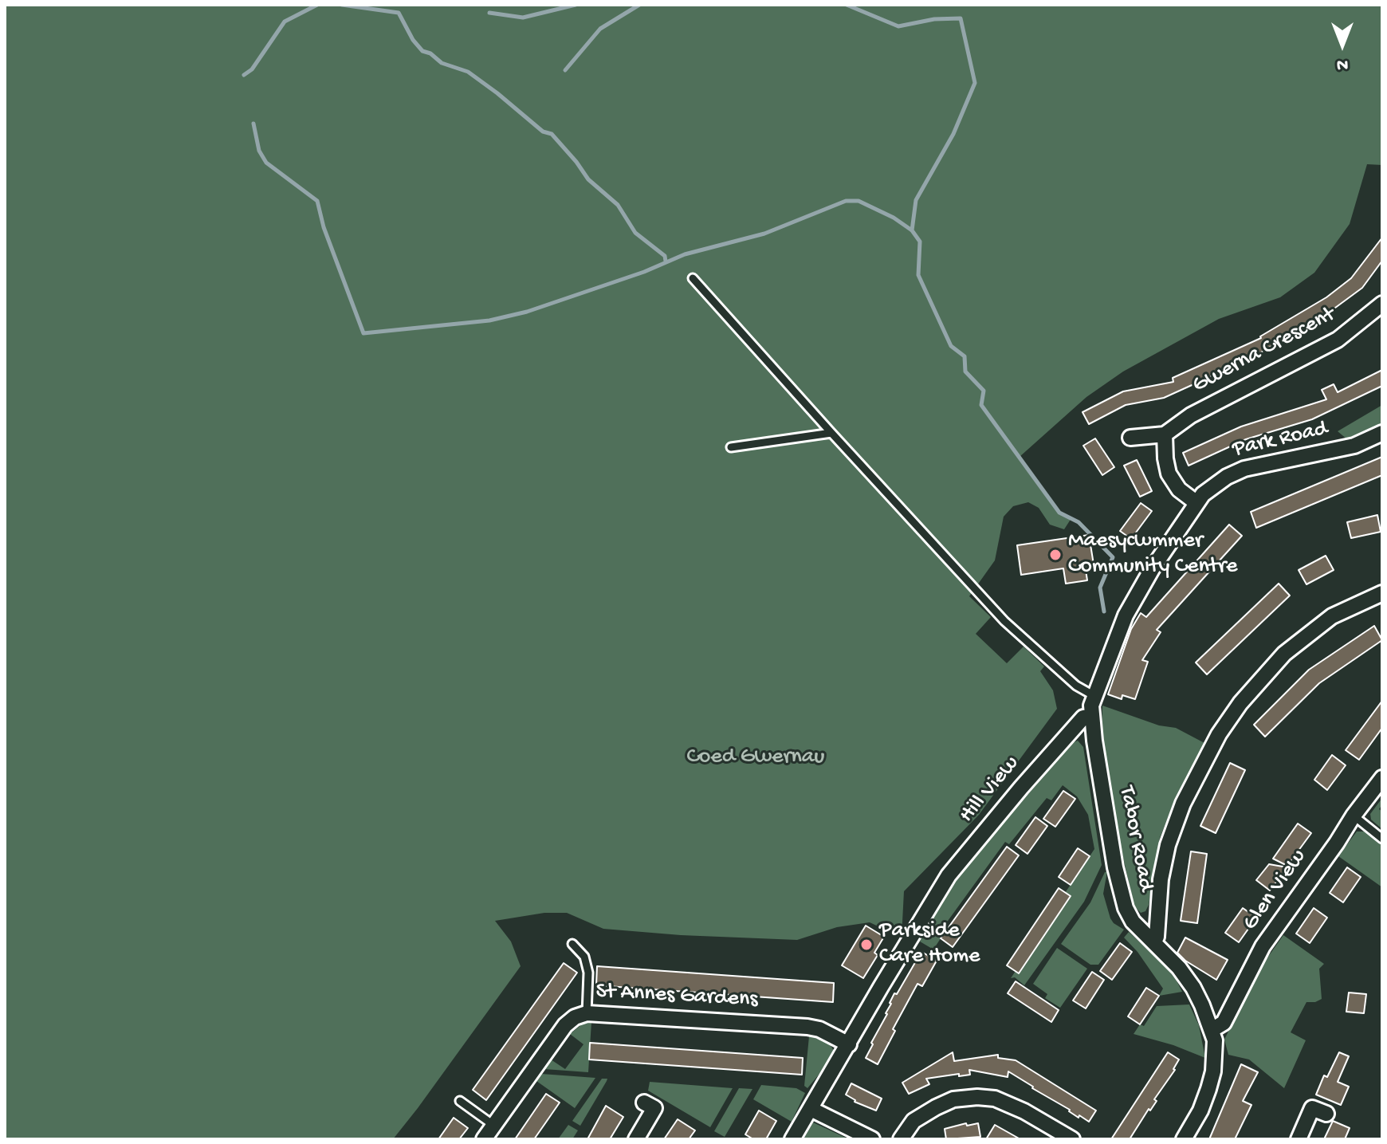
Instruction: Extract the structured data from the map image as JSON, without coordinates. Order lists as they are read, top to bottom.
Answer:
{
  "streets": {
    "street": [
      "Gwerna Crescent",
      "Park Road",
      "Hill View",
      "Tabor Road",
      "Glen View",
      "St Annes Gardens"
    ]
  },
  "crossings": [
    ["Hill View", "Tabor Road"],
    ["Hill View", "St Annes Gardens"],
    ["Tabor Road", "Glen View"]
  ],
  "parks": ["Coed Gwernau"],
  "places": ["Maesycwmmer Community Centre", "Parkside Care Home"],
  "north": "bottom"
}
